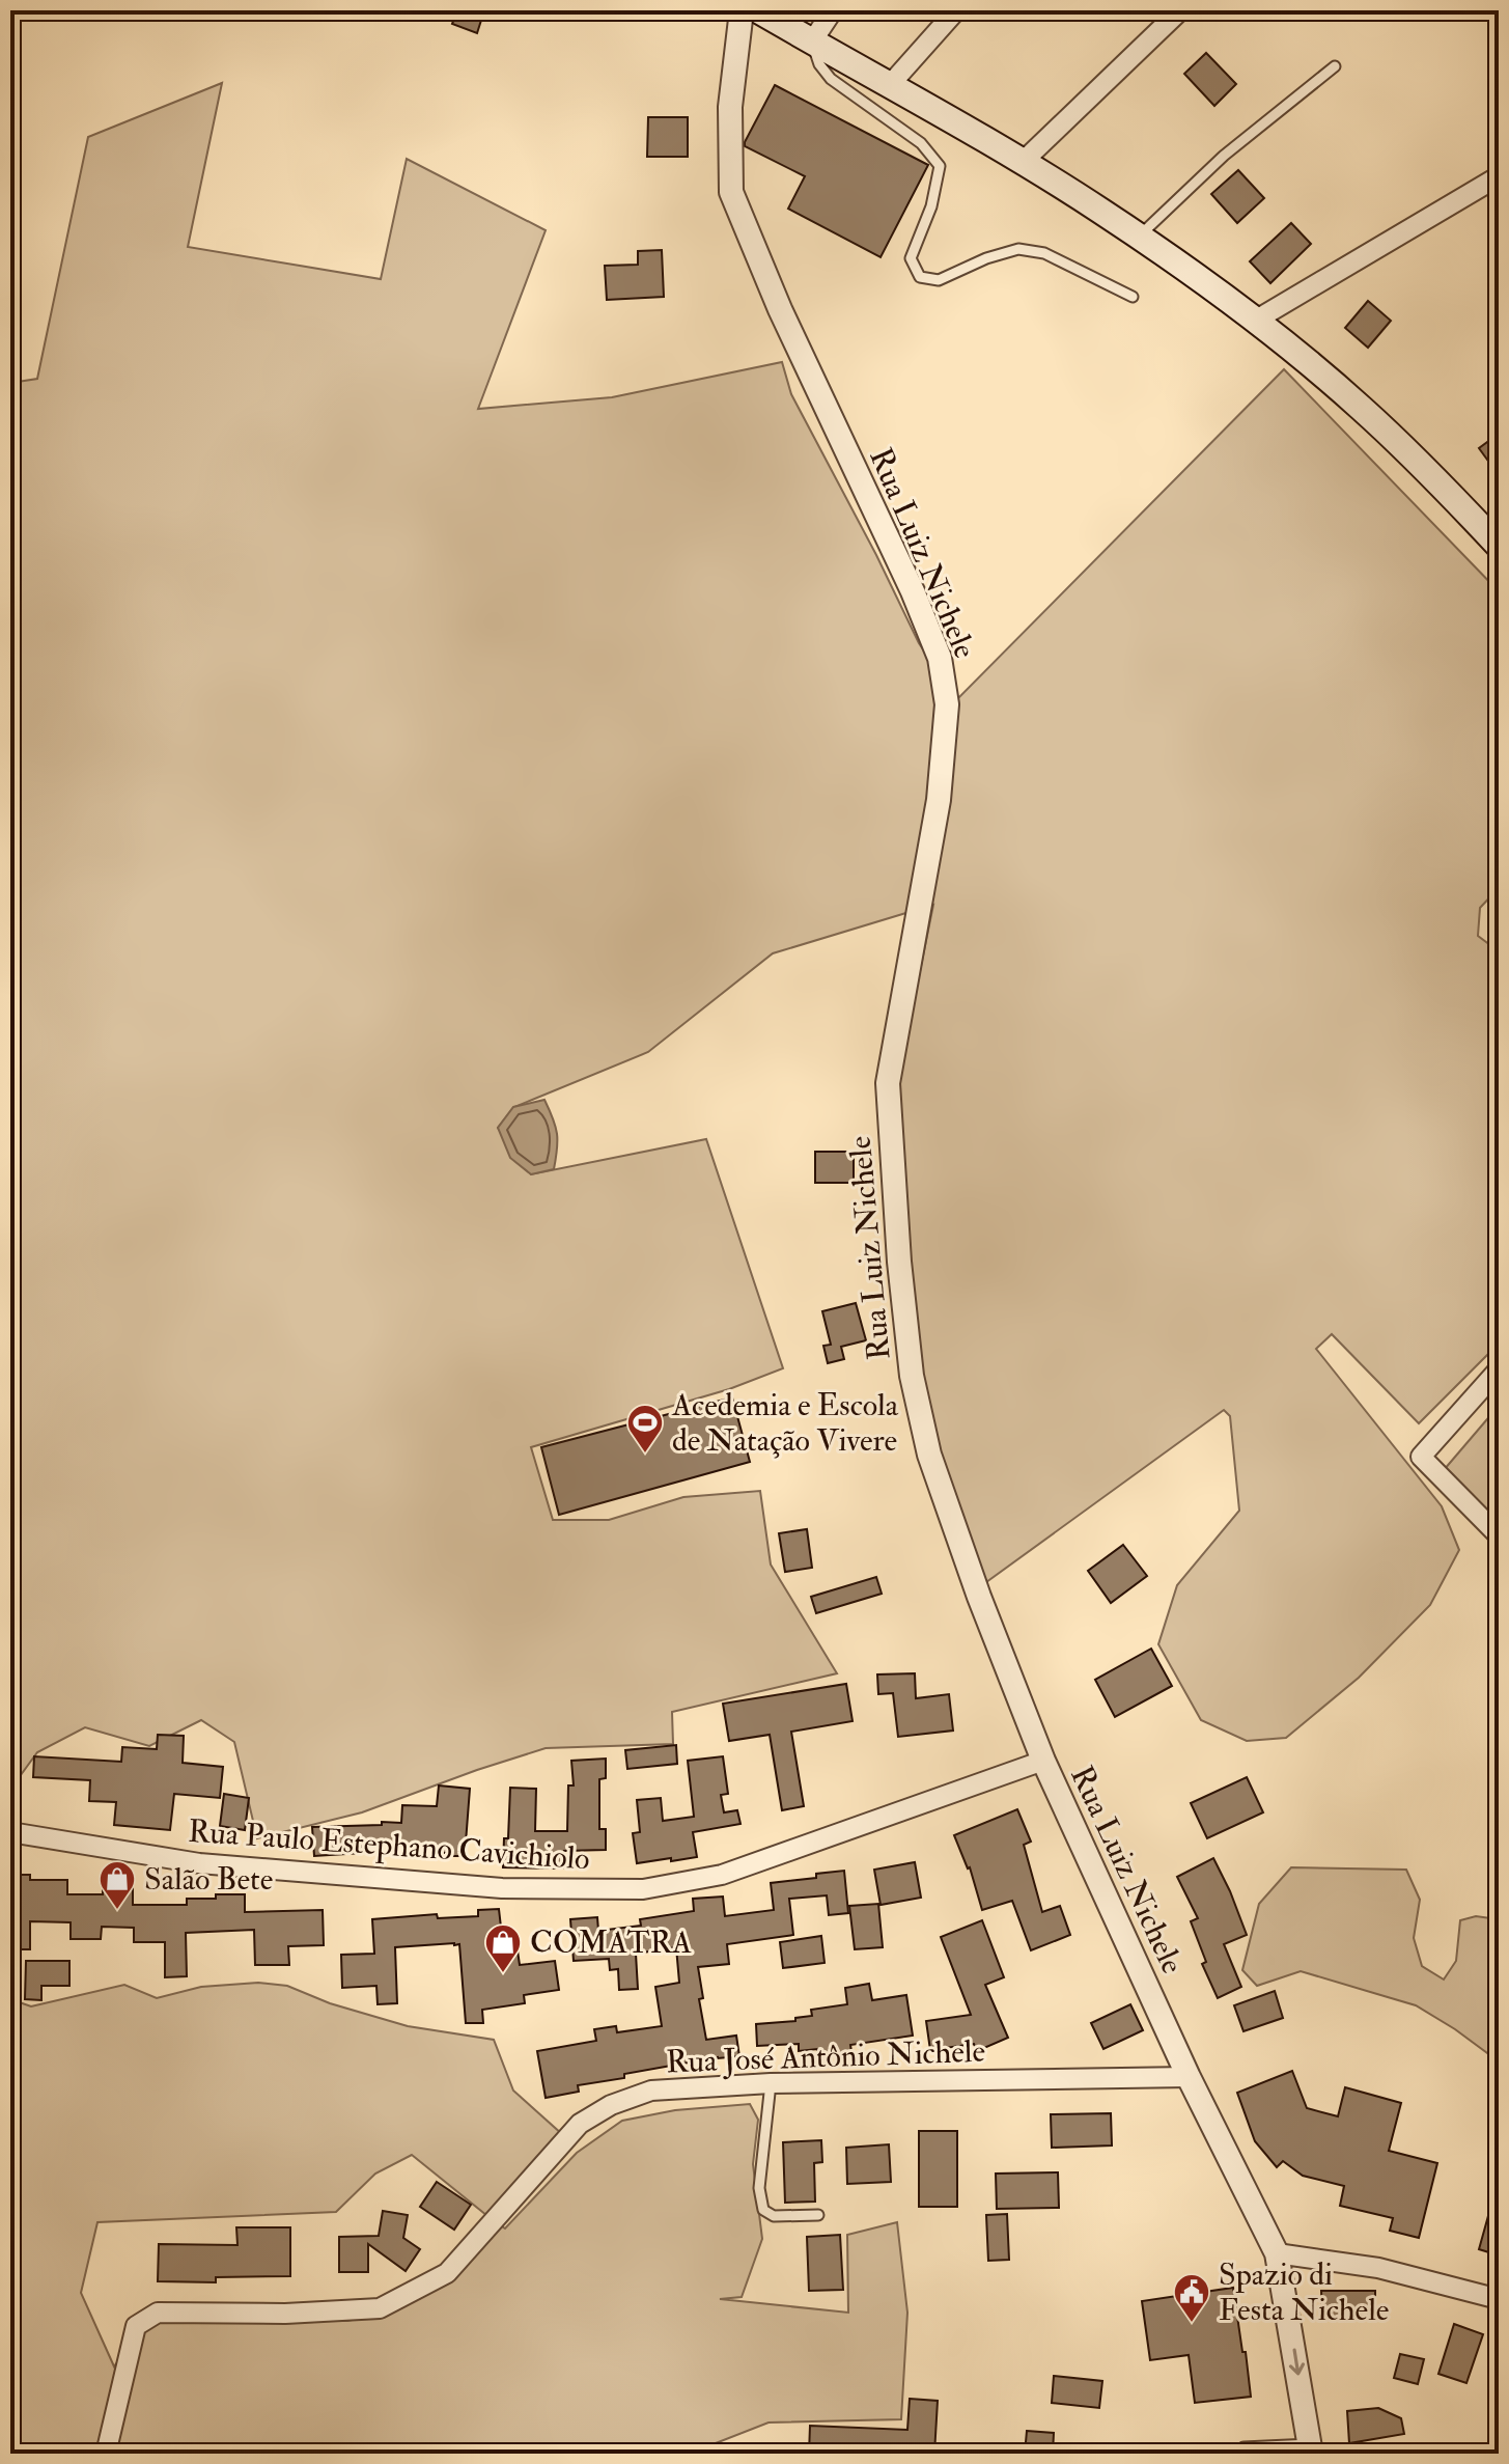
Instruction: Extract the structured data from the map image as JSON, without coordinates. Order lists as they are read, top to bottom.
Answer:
{
  "streets": {
    "street": ["Rua Luiz Nichele", "Rua Paulo Estephano Cavichiolo", "Rua José Antônio Nichele"]
  },
  "crossings": [
    ["Rua Luiz Nichele", "Rua Paulo Estephano Cavichiolo"],
    ["Rua Luiz Nichele", "Rua José Antônio Nichele"]
  ],
  "places": {
    "sports": ["Acedemia e Escola de Natação Vivere"],
    "shop": ["Salão Bete", "COMATRA"],
    "public building": ["Spazio di Festa Nichele"]
  }
}
